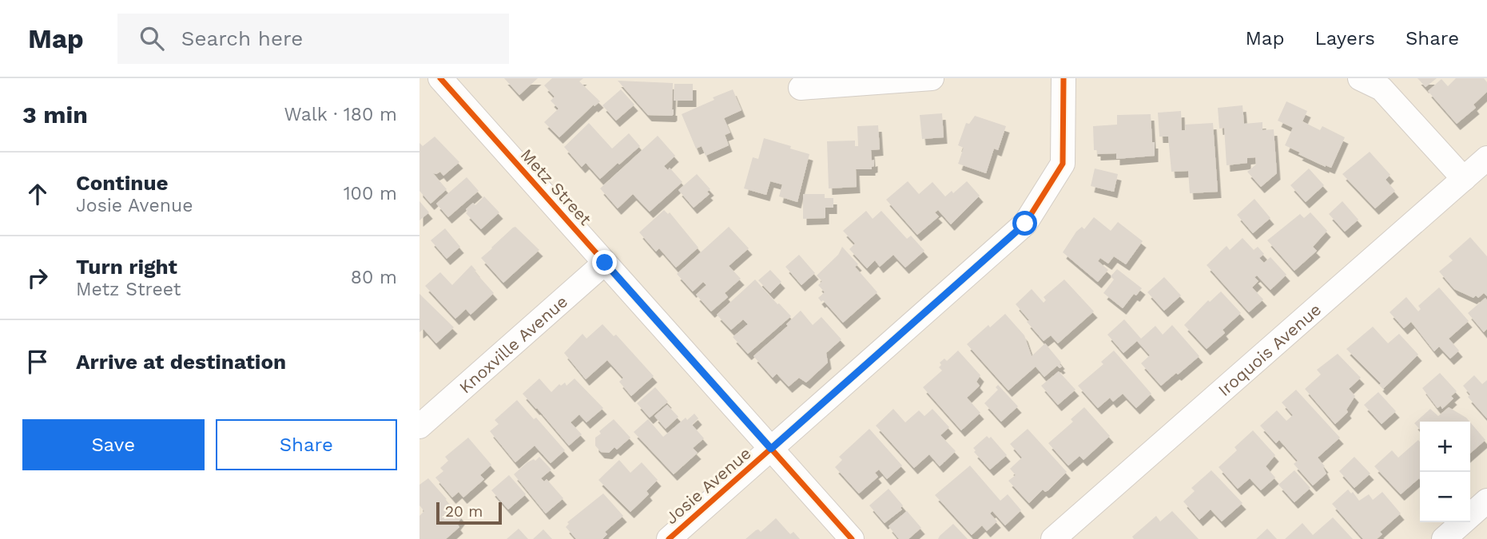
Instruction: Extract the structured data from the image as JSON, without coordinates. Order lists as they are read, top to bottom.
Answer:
{
  "streets": {
    "street": [
      "Metz Street",
      "Knoxville Avenue",
      "Iroquois Avenue",
      "Josie Avenue"
    ]
  },
  "crossings": [
    ["Metz Street", "Knoxville Avenue"],
    ["Metz Street", "Josie Avenue"]
  ],
  "scale_bar": "20 m",
  "page": {
    "header": "Map",
    "search": "Search here",
    "nav": ["Map", "Layers", "Share"],
    "heading": ["3 min", "Walk · 180 m"],
    "list": [
      ["Continue", "Josie Avenue", "100 m"],
      ["Turn right", "Metz Street", "80 m"],
      "Arrive at destination"
    ],
    "buttons": ["Save", "Share"],
    "map_buttons": ["+", "−"],
    "scale": "20 m"
  }
}
